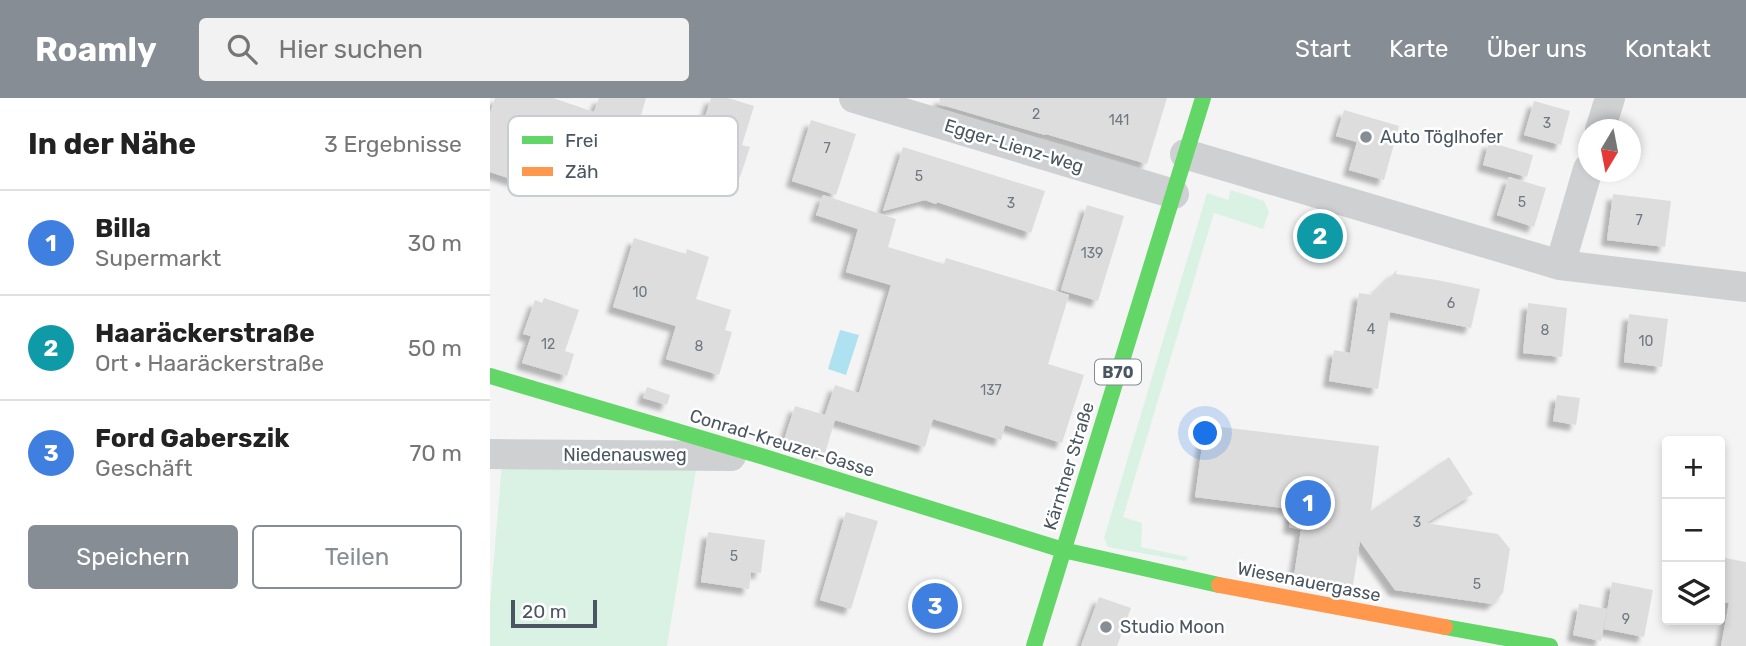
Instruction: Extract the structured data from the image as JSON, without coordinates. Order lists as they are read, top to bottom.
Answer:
{
  "streets": {
    "street": [
      "Egger-Lienz-Weg",
      "B70",
      "Conrad-Kreuzer-Gasse",
      "Niedenausweg",
      "Kärntner Straße",
      "Wiesenauergasse"
    ]
  },
  "crossings": [
    ["Egger-Lienz-Weg", "Kärntner Straße"],
    ["Conrad-Kreuzer-Gasse", "Niedenausweg"],
    ["Conrad-Kreuzer-Gasse", "Kärntner Straße"],
    ["Conrad-Kreuzer-Gasse", "Wiesenauergasse"],
    ["Kärntner Straße", "Wiesenauergasse"]
  ],
  "places": ["Auto Töglhofer", "Studio Moon"],
  "house_numbers": [
    "2",
    "141",
    "3",
    "7",
    "5",
    "5",
    "3",
    "7",
    "139",
    "10",
    "6",
    "4",
    "8",
    "10",
    "12",
    "8",
    "137",
    "3",
    "5",
    "5",
    "9"
  ],
  "legend": ["Frei", "Zäh"],
  "scale_bar": "20 m",
  "north": "bottom",
  "page": {
    "header": "Roamly",
    "search": "Hier suchen",
    "nav": [
      "Start",
      "Karte",
      "Über uns",
      "Kontakt"
    ],
    "heading": ["In der Nähe", "3 Ergebnisse"],
    "list": [
      {
        "mark": "1",
        "name": "Billa",
        "note": "Supermarkt",
        "value": "30 m"
      },
      {
        "mark": "2",
        "name": "Haaräckerstraße",
        "note": "Ort · Haaräckerstraße",
        "value": "50 m"
      },
      {
        "mark": "3",
        "name": "Ford Gaberszik",
        "note": "Geschäft",
        "value": "70 m"
      }
    ],
    "pins": ["2", "1", "3"],
    "map_buttons": ["+", "−"],
    "buttons": ["Speichern", "Teilen"],
    "scale": "20 m"
  }
}
